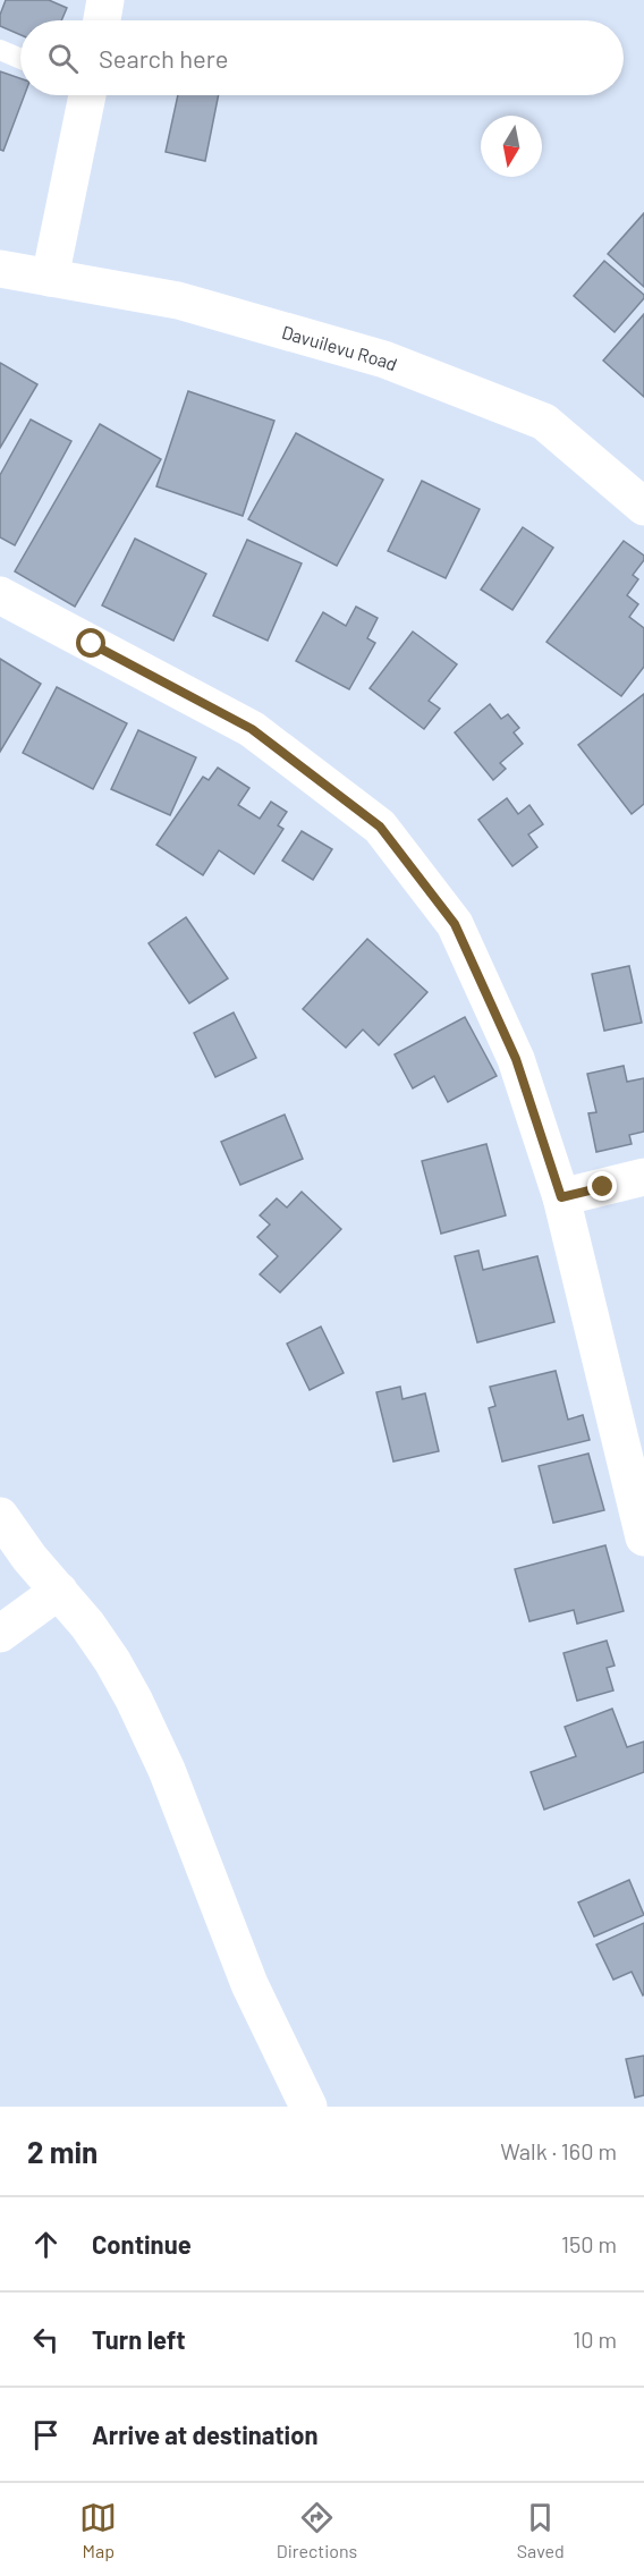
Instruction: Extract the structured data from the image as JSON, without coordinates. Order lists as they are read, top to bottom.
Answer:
{
  "streets": {
    "street": ["Davuilevu Road"]
  },
  "north": "bottom",
  "page": {
    "search": "Search here",
    "heading": ["2 min", "Walk · 160 m"],
    "list": [
      ["Continue", "150 m"],
      ["Turn left", "10 m"],
      "Arrive at destination"
    ],
    "nav": ["Map", "Directions", "Saved"]
  }
}
